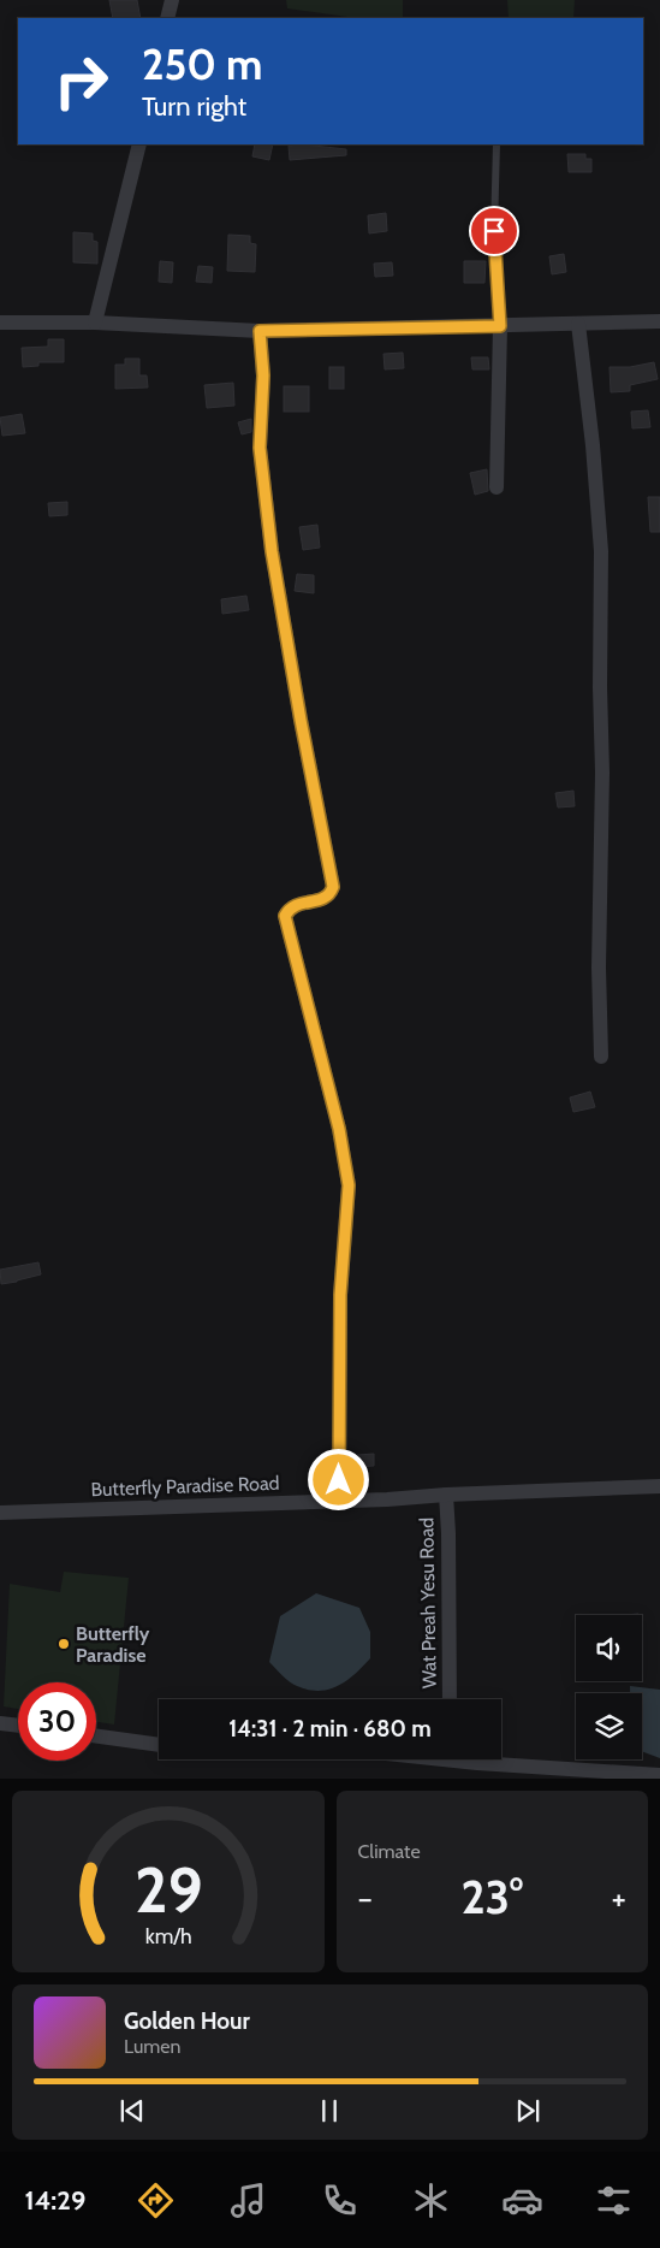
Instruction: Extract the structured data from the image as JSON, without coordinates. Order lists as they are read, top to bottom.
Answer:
{
  "streets": {
    "street": ["Butterfly Paradise Road", "Wat Preah Yesu Road"]
  },
  "crossings": [
    ["Butterfly Paradise Road", "Wat Preah Yesu Road"]
  ],
  "places": ["Butterfly Paradise"],
  "page": {
    "turn": ["250 m", "Turn right"],
    "limit": "30",
    "trip": "14:31 · 2 min · 680 m",
    "tile": "Climate",
    "heat": ["−", "23°", "+"],
    "song": ["Golden Hour", "Lumen"],
    "tabs": "14:29",
    "gauge": ["29", "km/h"]
  }
}
